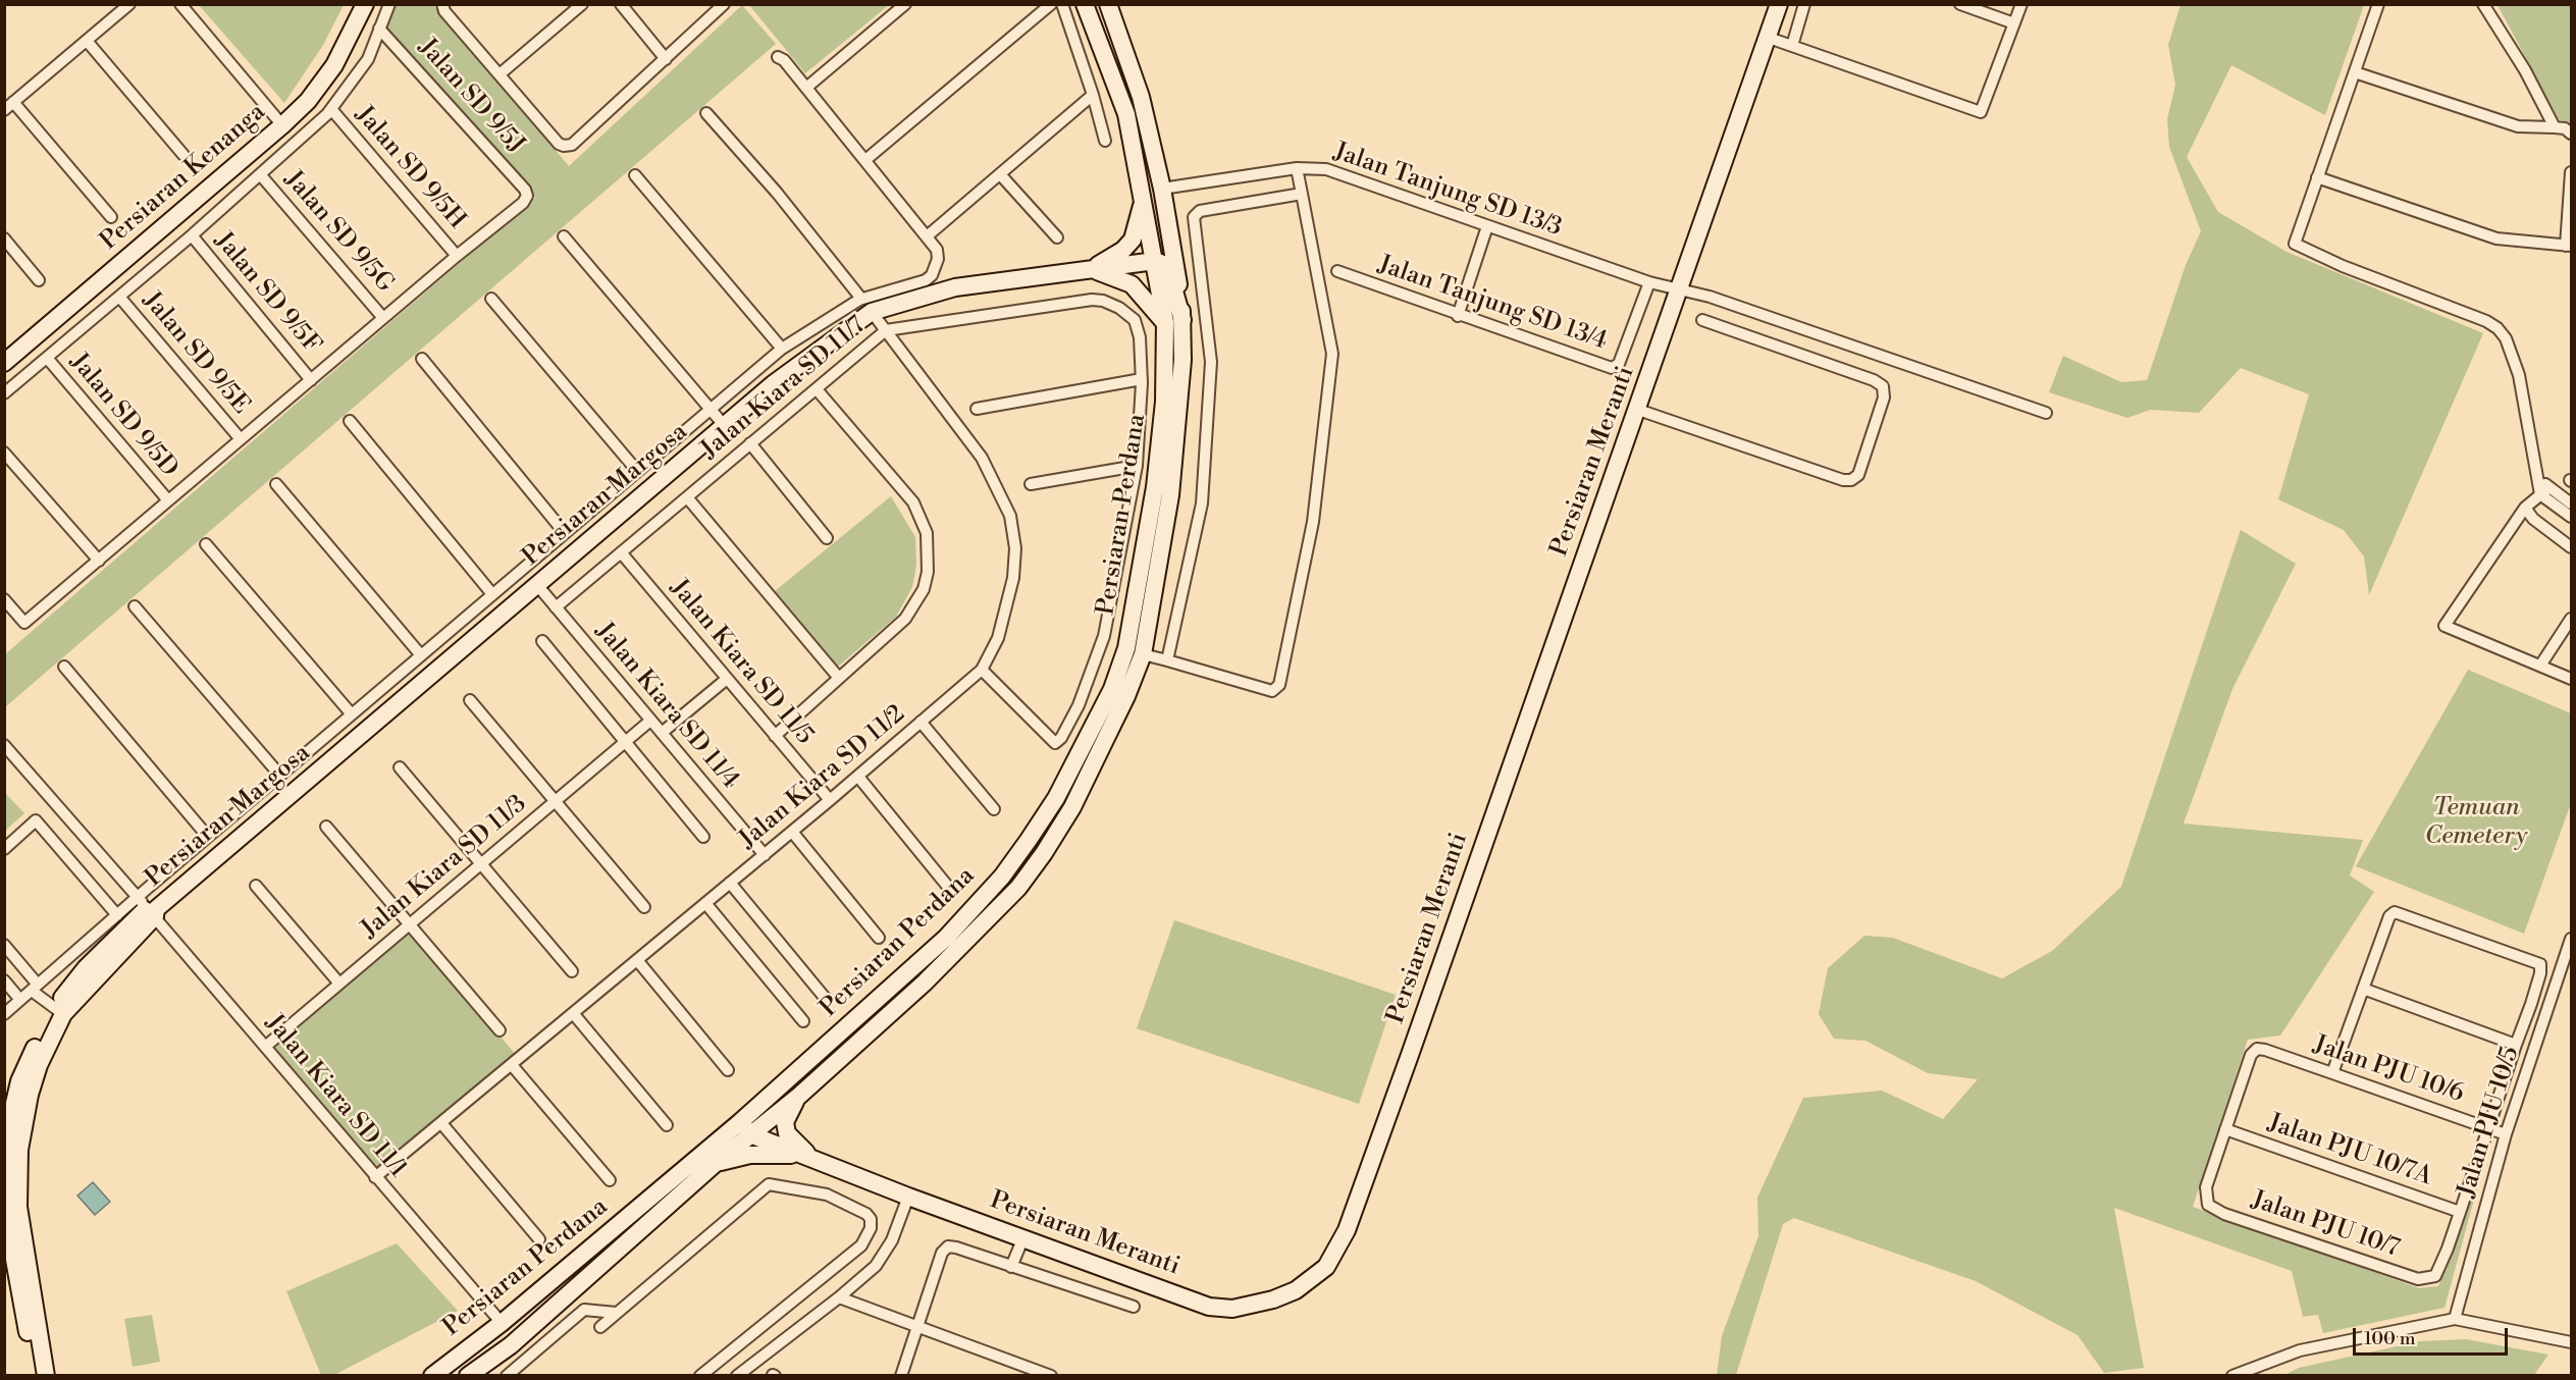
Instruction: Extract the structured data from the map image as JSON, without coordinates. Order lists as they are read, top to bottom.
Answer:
{
  "streets": {
    "street": [
      "Jalan SD 9/5J",
      "Jalan SD 9/5H",
      "Persiaran Kenanga",
      "Jalan Tanjung SD 13/3",
      "Jalan SD 9/5G",
      "Jalan SD 9/5F",
      "Jalan Tanjung SD 13/4",
      "Jalan SD 9/5E",
      "Jalan Kiara SD 11/7",
      "Jalan SD 9/5D",
      "Persiaran Meranti",
      "Persiaran Margosa",
      "Persiaran Perdana",
      "Jalan Kiara SD 11/5",
      "Jalan Kiara SD 11/4",
      "Jalan Kiara SD 11/2",
      "Jalan Kiara SD 11/3",
      "Jalan PJU 10/6",
      "Jalan Kiara SD 11/1",
      "Jalan PJU 10/5",
      "Jalan PJU 10/7A",
      "Jalan PJU 10/7"
    ]
  },
  "crossings": [
    ["Jalan SD 9/5J", "Jalan SD 9/5H"],
    ["Jalan Tanjung SD 13/3", "Jalan Tanjung SD 13/4"],
    ["Jalan Tanjung SD 13/3", "Persiaran Meranti"],
    ["Jalan Tanjung SD 13/3", "Persiaran Perdana"],
    ["Jalan Kiara SD 11/7", "Jalan Kiara SD 11/5"],
    ["Jalan Kiara SD 11/7", "Jalan Kiara SD 11/4"],
    ["Jalan Kiara SD 11/7", "Jalan Kiara SD 11/2"],
    ["Persiaran Meranti", "Persiaran Perdana"],
    ["Persiaran Margosa", "Persiaran Perdana"],
    ["Persiaran Margosa", "Jalan Kiara SD 11/4"],
    ["Persiaran Margosa", "Jalan Kiara SD 11/2"],
    ["Persiaran Margosa", "Jalan Kiara SD 11/1"],
    ["Persiaran Perdana", "Jalan Kiara SD 11/1"],
    ["Jalan Kiara SD 11/5", "Jalan Kiara SD 11/2"],
    ["Jalan Kiara SD 11/4", "Jalan Kiara SD 11/2"],
    ["Jalan Kiara SD 11/4", "Jalan Kiara SD 11/3"],
    ["Jalan Kiara SD 11/2", "Jalan Kiara SD 11/1"],
    ["Jalan Kiara SD 11/3", "Jalan Kiara SD 11/1"],
    ["Jalan PJU 10/6", "Jalan PJU 10/5"],
    ["Jalan PJU 10/6", "Jalan PJU 10/7A"],
    ["Jalan PJU 10/6", "Jalan PJU 10/7"],
    ["Jalan PJU 10/7A", "Jalan PJU 10/7"]
  ],
  "parks": ["Temuan Cemetery"],
  "scale_bar": "100 m"
}
